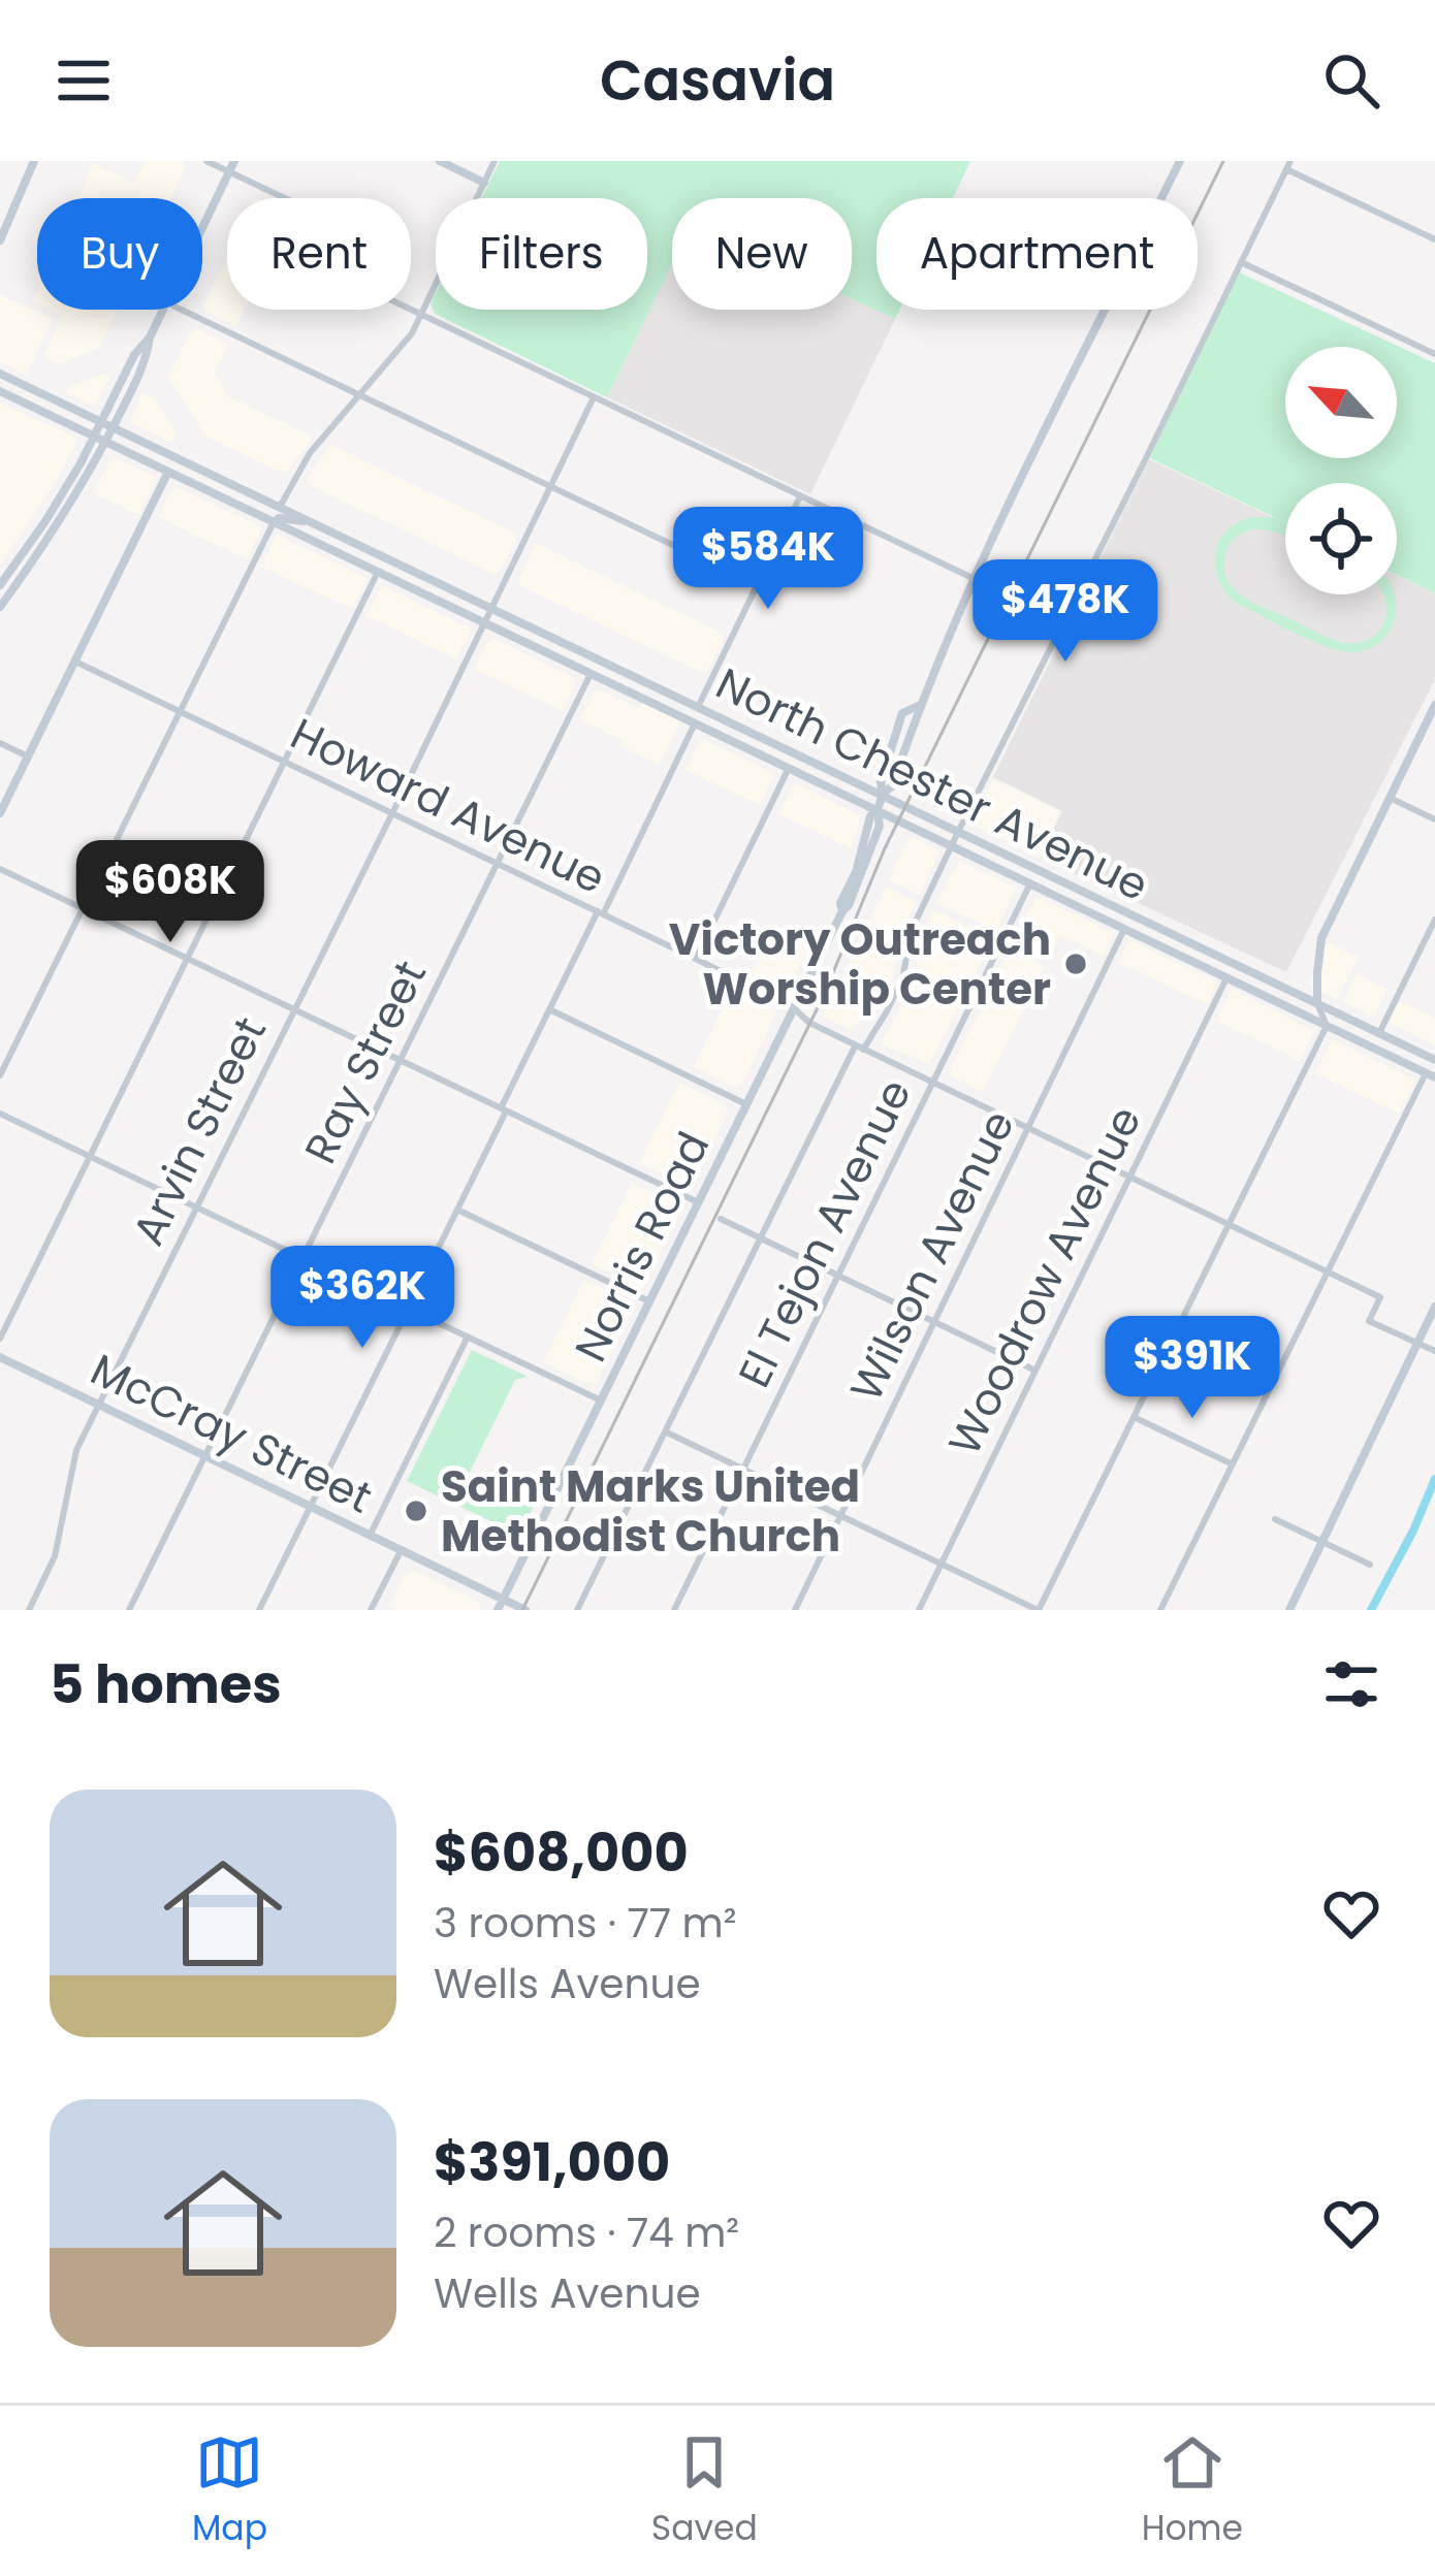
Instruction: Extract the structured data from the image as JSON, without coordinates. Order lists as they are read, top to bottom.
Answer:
{
  "streets": {
    "main road": ["North Chester Avenue", "Norris Road", "McCray Street"],
    "street": [
      "Howard Avenue",
      "Ray Street",
      "Arvin Street",
      "El Tejon Avenue",
      "Wilson Avenue",
      "Woodrow Avenue"
    ]
  },
  "crossings": [
    ["North Chester Avenue", "Ray Street"],
    ["North Chester Avenue", "Arvin Street"],
    ["North Chester Avenue", "El Tejon Avenue"],
    ["North Chester Avenue", "Norris Road"],
    ["North Chester Avenue", "Wilson Avenue"],
    ["North Chester Avenue", "Woodrow Avenue"],
    ["Howard Avenue", "Ray Street"],
    ["Howard Avenue", "Arvin Street"],
    ["Howard Avenue", "El Tejon Avenue"],
    ["Howard Avenue", "Norris Road"],
    ["Howard Avenue", "Wilson Avenue"],
    ["Howard Avenue", "Woodrow Avenue"],
    ["Ray Street", "McCray Street"],
    ["Arvin Street", "McCray Street"],
    ["Norris Road", "McCray Street"]
  ],
  "places": ["Victory Outreach Worship Center", "Saint Marks United Methodist Church"],
  "north": "top left",
  "page": {
    "header": "Casavia",
    "chip": [
      "Buy",
      "Rent",
      "Filters",
      "New",
      "Apartment"
    ],
    "price": [
      "$584K",
      "$478K",
      "$608K",
      "$362K",
      "$391K"
    ],
    "heading": "5 homes",
    "list": [
      {
        "name": "$608,000",
        "note": "3 rooms · 77 m² · Wells Avenue"
      },
      {
        "name": "$391,000",
        "note": "2 rooms · 74 m² · Wells Avenue"
      }
    ],
    "tabs": ["Map", "Saved", "Home"]
  }
}
